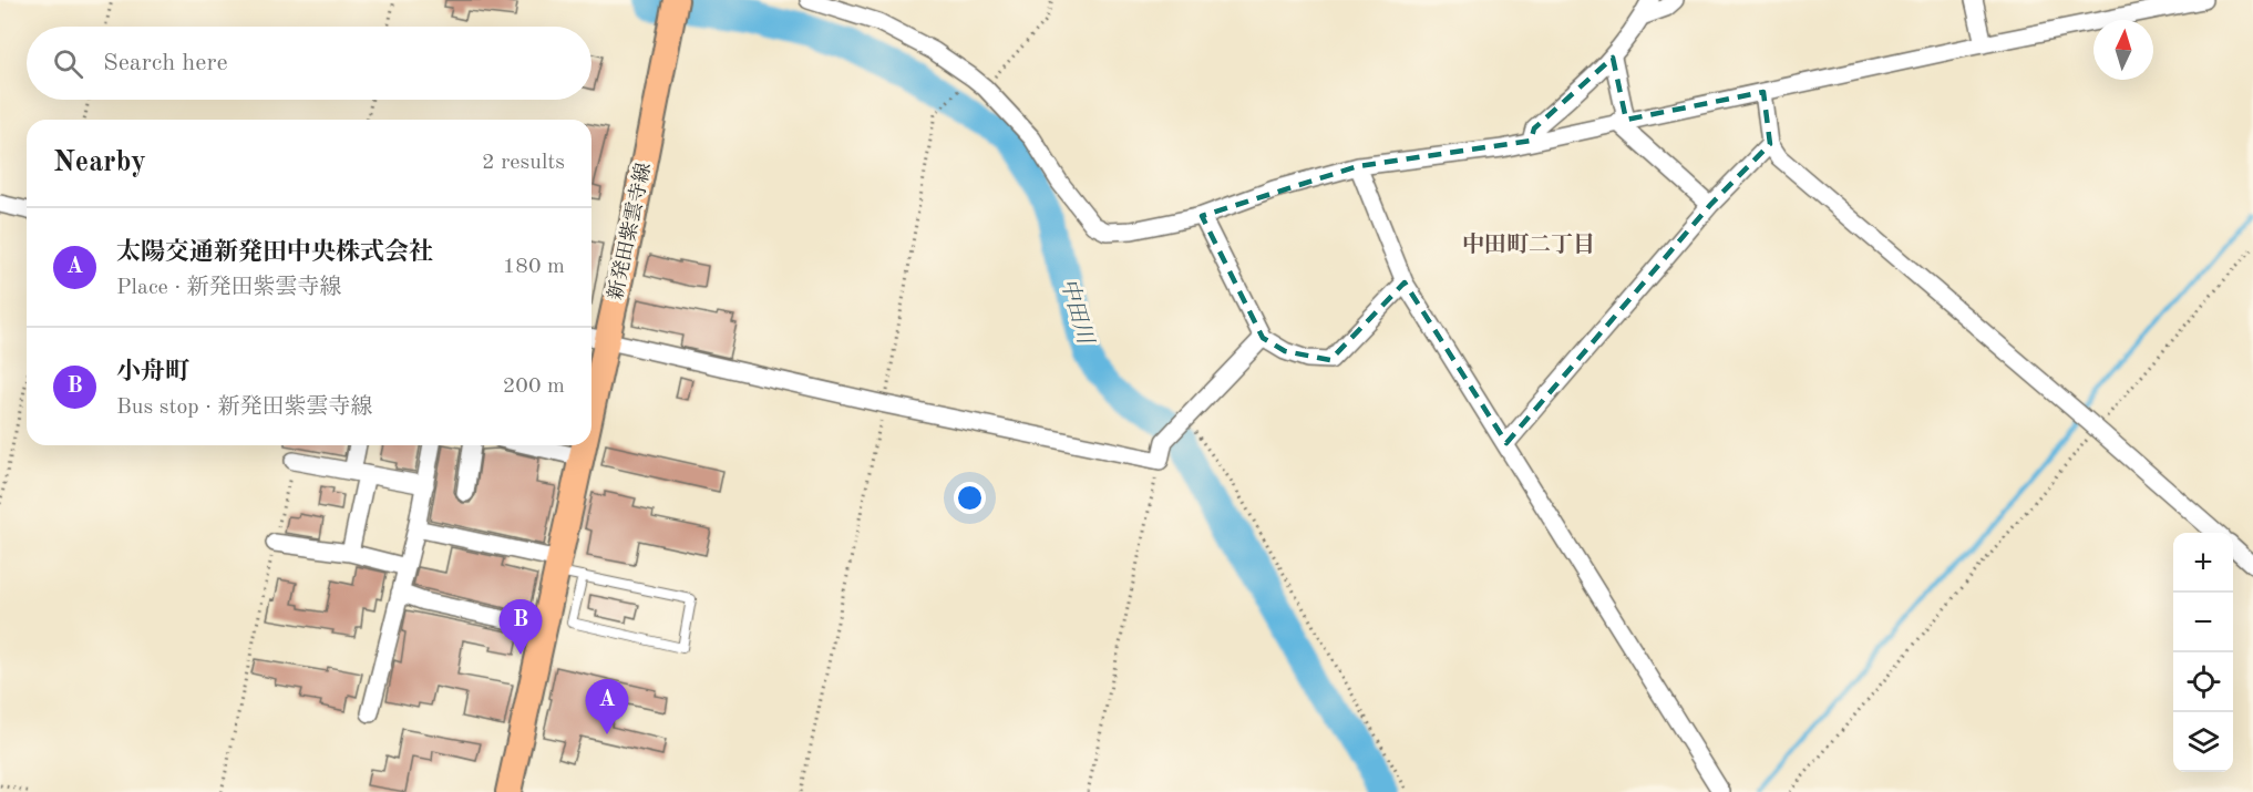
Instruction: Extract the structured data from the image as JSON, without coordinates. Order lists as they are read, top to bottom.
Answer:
{
  "streets": {
    "main road": ["新発田紫雲寺線"]
  },
  "districts": ["中田町二丁目"],
  "water": ["中田川"],
  "north": "top",
  "page": {
    "search": "Search here",
    "heading": ["Nearby", "2 results"],
    "list": [
      {
        "mark": "A",
        "name": "太陽交通新発田中央株式会社",
        "note": "Place · 新発田紫雲寺線",
        "value": "180 m"
      },
      {
        "mark": "B",
        "name": "小舟町",
        "note": "Bus stop · 新発田紫雲寺線",
        "value": "200 m"
      }
    ],
    "map_buttons": ["+", "−"],
    "pins": ["B", "A"]
  }
}
